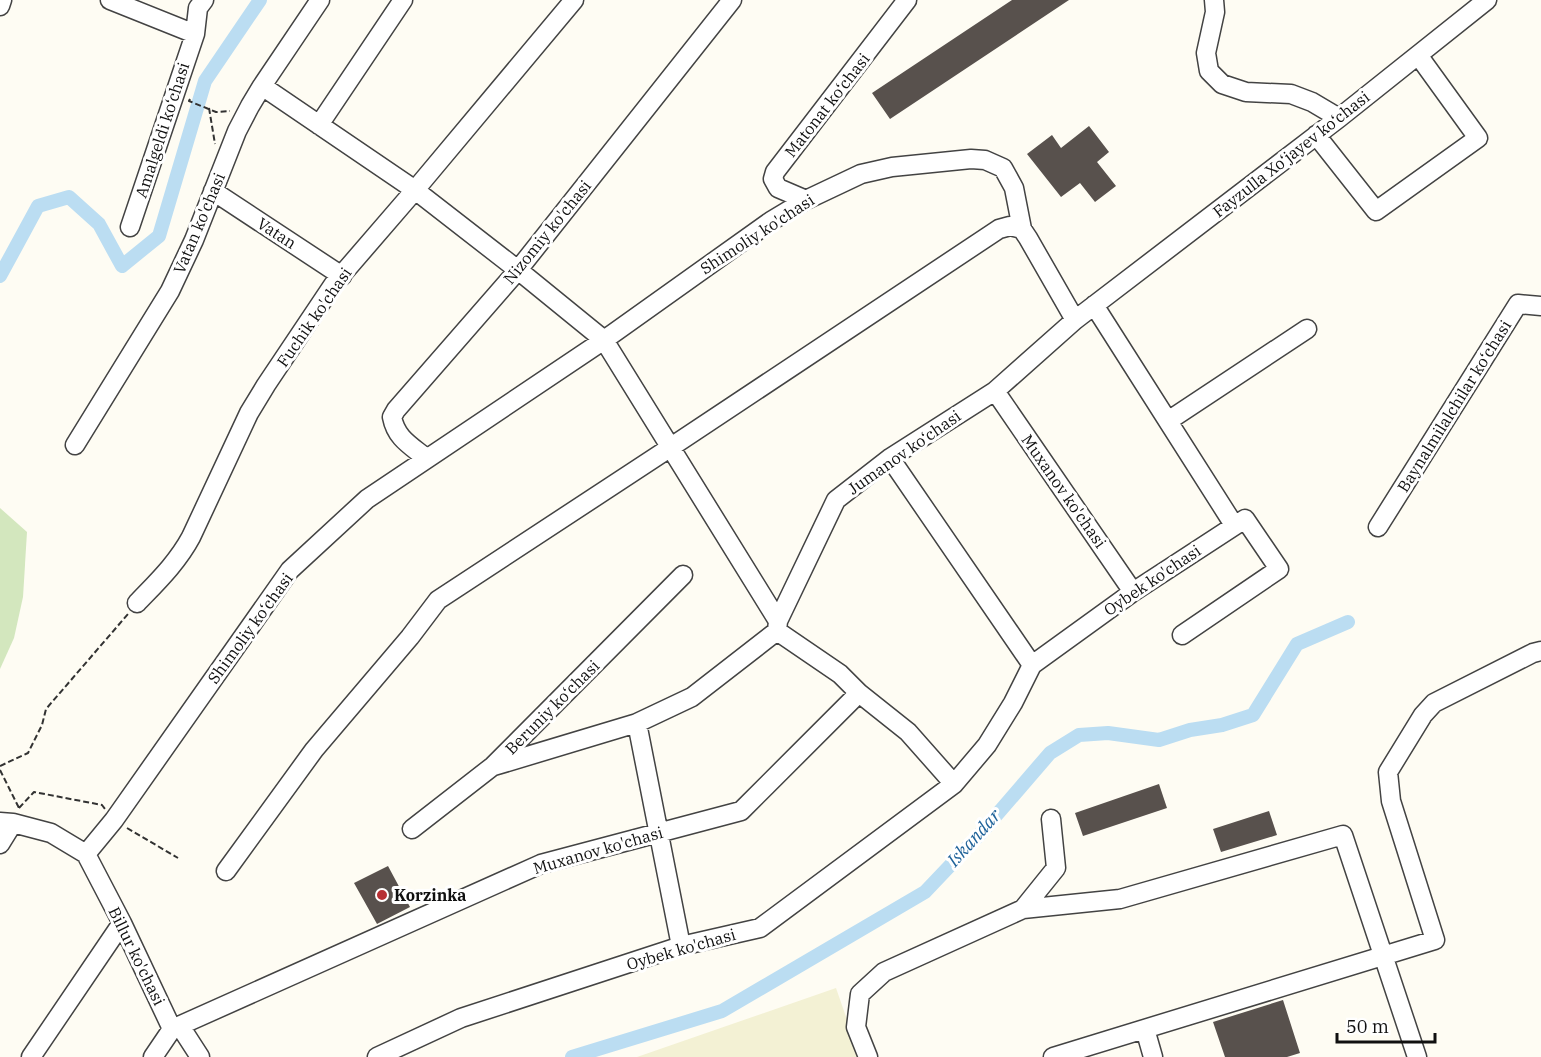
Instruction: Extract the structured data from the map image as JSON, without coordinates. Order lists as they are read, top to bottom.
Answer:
{
  "streets": {
    "street": [
      "Matonat ko‘chasi",
      "Amalgeldi ko‘chasi",
      "Fayzulla Xo‘jayev ko‘chasi",
      "Vatan ko'chasi",
      "Nizomiy ko'chasi",
      "Vatan",
      "Shimoliy ko'chasi",
      "Fuchik ko'chasi",
      "Baynalmilalchilar ko‘chasi",
      "Jumanov ko‘chasi",
      "Muxanov ko'chasi",
      "Oybek ko'chasi",
      "Shimoliy ko‘chasi",
      "Beruniy ko‘chasi",
      "Billur ko'chasi"
    ]
  },
  "crossings": [
    ["Matonat ko‘chasi", "Shimoliy ko'chasi"],
    ["Fayzulla Xo‘jayev ko‘chasi", "Jumanov ko‘chasi"],
    ["Vatan ko'chasi", "Vatan"],
    ["Nizomiy ko'chasi", "Shimoliy ko‘chasi"],
    ["Vatan", "Fuchik ko'chasi"],
    ["Shimoliy ko'chasi", "Jumanov ko‘chasi"],
    ["Shimoliy ko'chasi", "Shimoliy ko‘chasi"],
    ["Jumanov ko‘chasi", "Muxanov ko'chasi"],
    ["Jumanov ko‘chasi", "Beruniy ko‘chasi"],
    ["Muxanov ko'chasi", "Oybek ko'chasi"],
    ["Muxanov ko'chasi", "Billur ko'chasi"],
    ["Shimoliy ko‘chasi", "Billur ko'chasi"]
  ],
  "water": ["Iskandar"],
  "places": ["Korzinka"],
  "scale_bar": "50 m"
}
